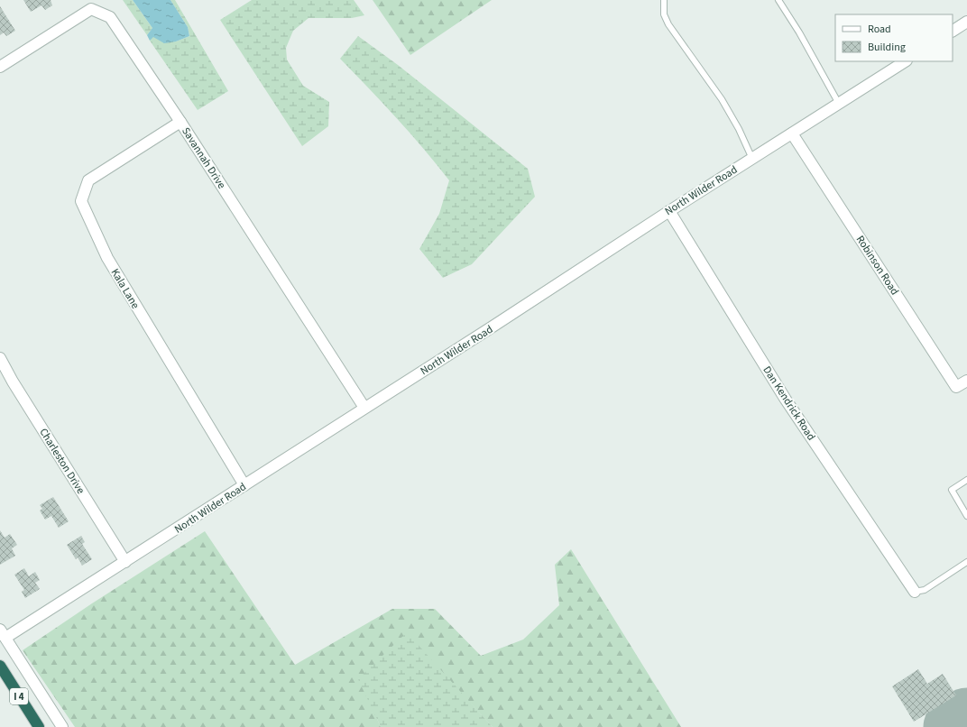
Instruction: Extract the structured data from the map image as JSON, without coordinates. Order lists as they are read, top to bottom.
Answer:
{
  "streets": {
    "highway": ["I 4"],
    "street": [
      "Savannah Drive",
      "North Wilder Road",
      "Robinson Road",
      "Kala Lane",
      "Dan Kendrick Road",
      "Charleston Drive"
    ]
  },
  "crossings": [
    ["Savannah Drive", "North Wilder Road"],
    ["Savannah Drive", "Kala Lane"],
    ["North Wilder Road", "Robinson Road"],
    ["North Wilder Road", "Kala Lane"],
    ["North Wilder Road", "Dan Kendrick Road"],
    ["North Wilder Road", "Charleston Drive"]
  ],
  "legend": ["Road", "Building"]
}
